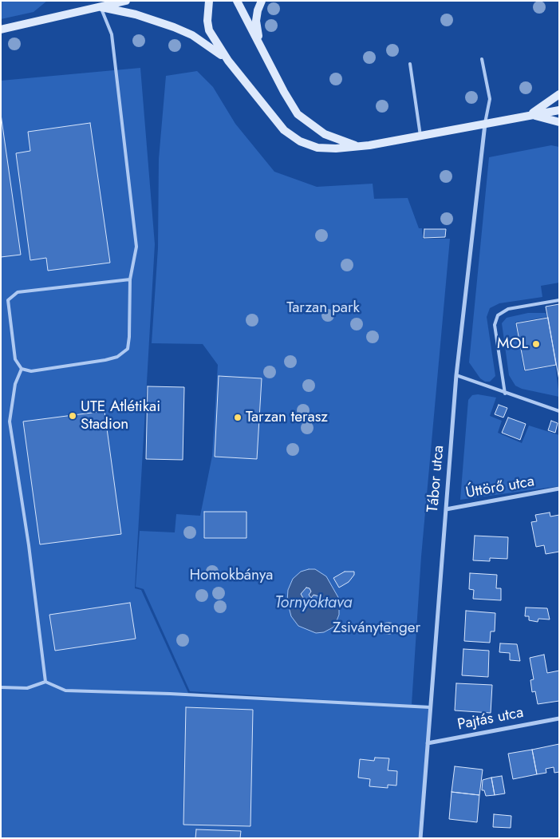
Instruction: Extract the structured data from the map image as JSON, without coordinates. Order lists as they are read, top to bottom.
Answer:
{
  "streets": {
    "street": ["Tábor utca", "Úttörő utca", "Pajtás utca"]
  },
  "crossings": [
    ["Tábor utca", "Úttörő utca"],
    ["Tábor utca", "Pajtás utca"]
  ],
  "water": ["Tornyoktava"],
  "parks": ["Tarzan park", "Homokbánya", "Zsiványtenger"],
  "places": ["MOL", "UTE Atlétikai Stadion", "Tarzan terasz"]
}
